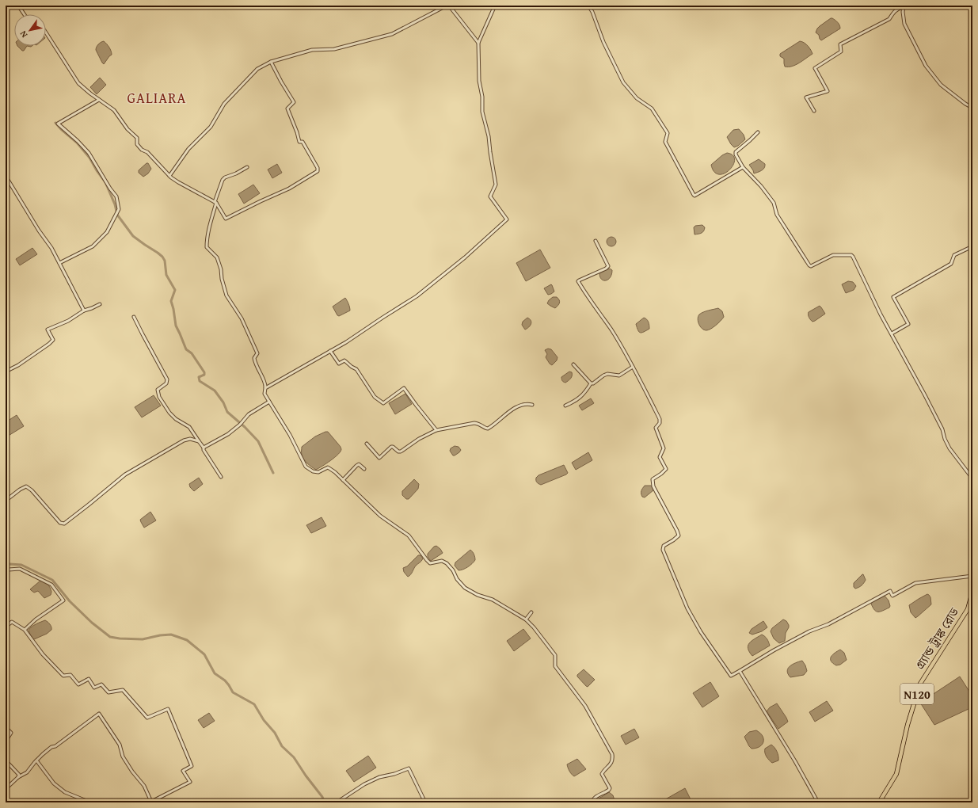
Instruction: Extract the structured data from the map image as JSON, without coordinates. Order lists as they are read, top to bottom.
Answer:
{
  "streets": {
    "highway": ["গ্র্যান্ড ট্রাঙ্ক রোড", "N120"]
  },
  "districts": ["GALIARA"],
  "north": "bottom left"
}
